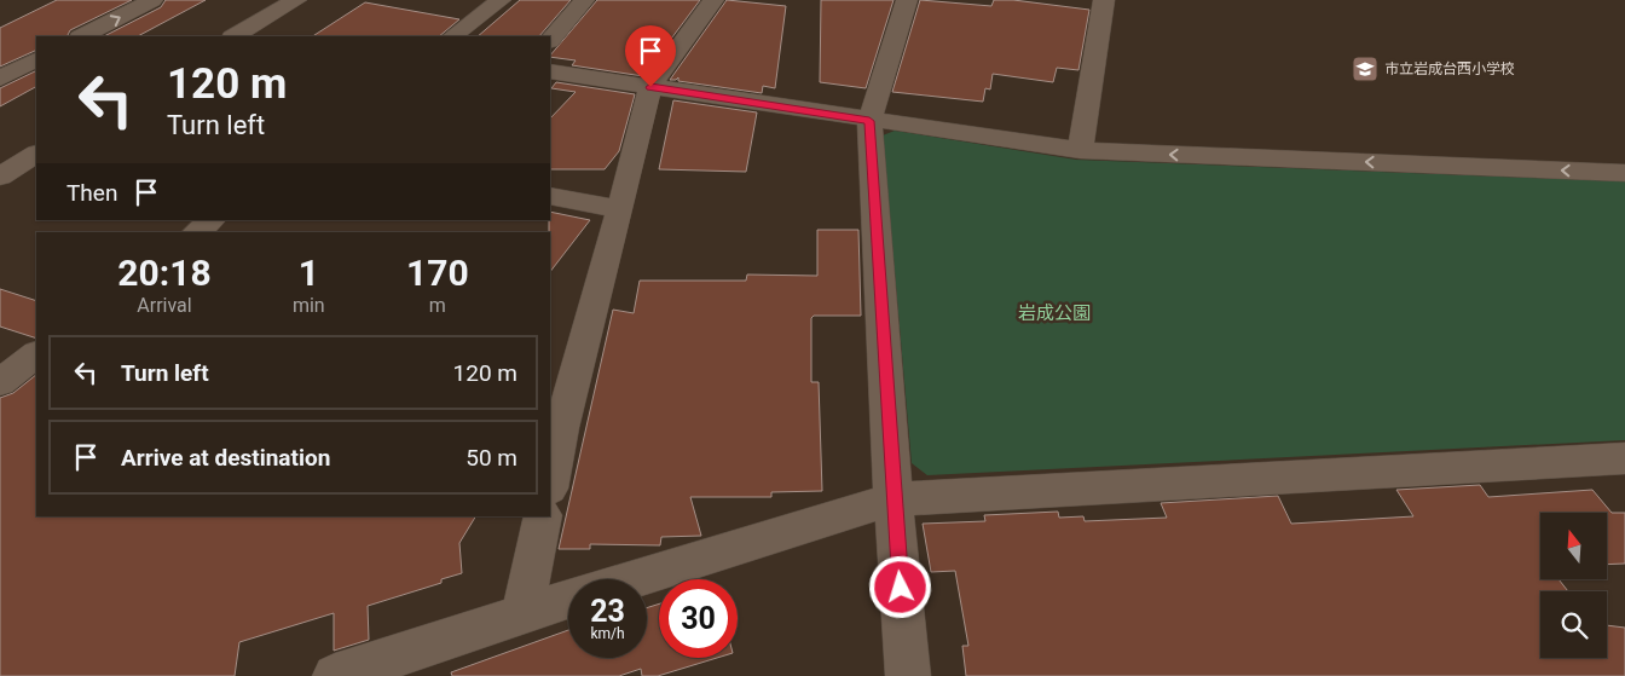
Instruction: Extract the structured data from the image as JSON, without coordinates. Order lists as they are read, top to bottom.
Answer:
{
  "parks": ["岩成公園"],
  "places": {
    "school or university": ["市立岩成台西小学校"]
  },
  "north": "top",
  "page": {
    "turn": ["120 m", "Turn left"],
    "then": "Then",
    "eta": [
      "20:18",
      "Arrival",
      "1",
      "min",
      "170",
      "m"
    ],
    "list": [
      {
        "name": "Turn left",
        "value": "120 m"
      },
      {
        "name": "Arrive at destination",
        "value": "50 m"
      }
    ],
    "speed": "23 km/h",
    "limit": "30"
  }
}
